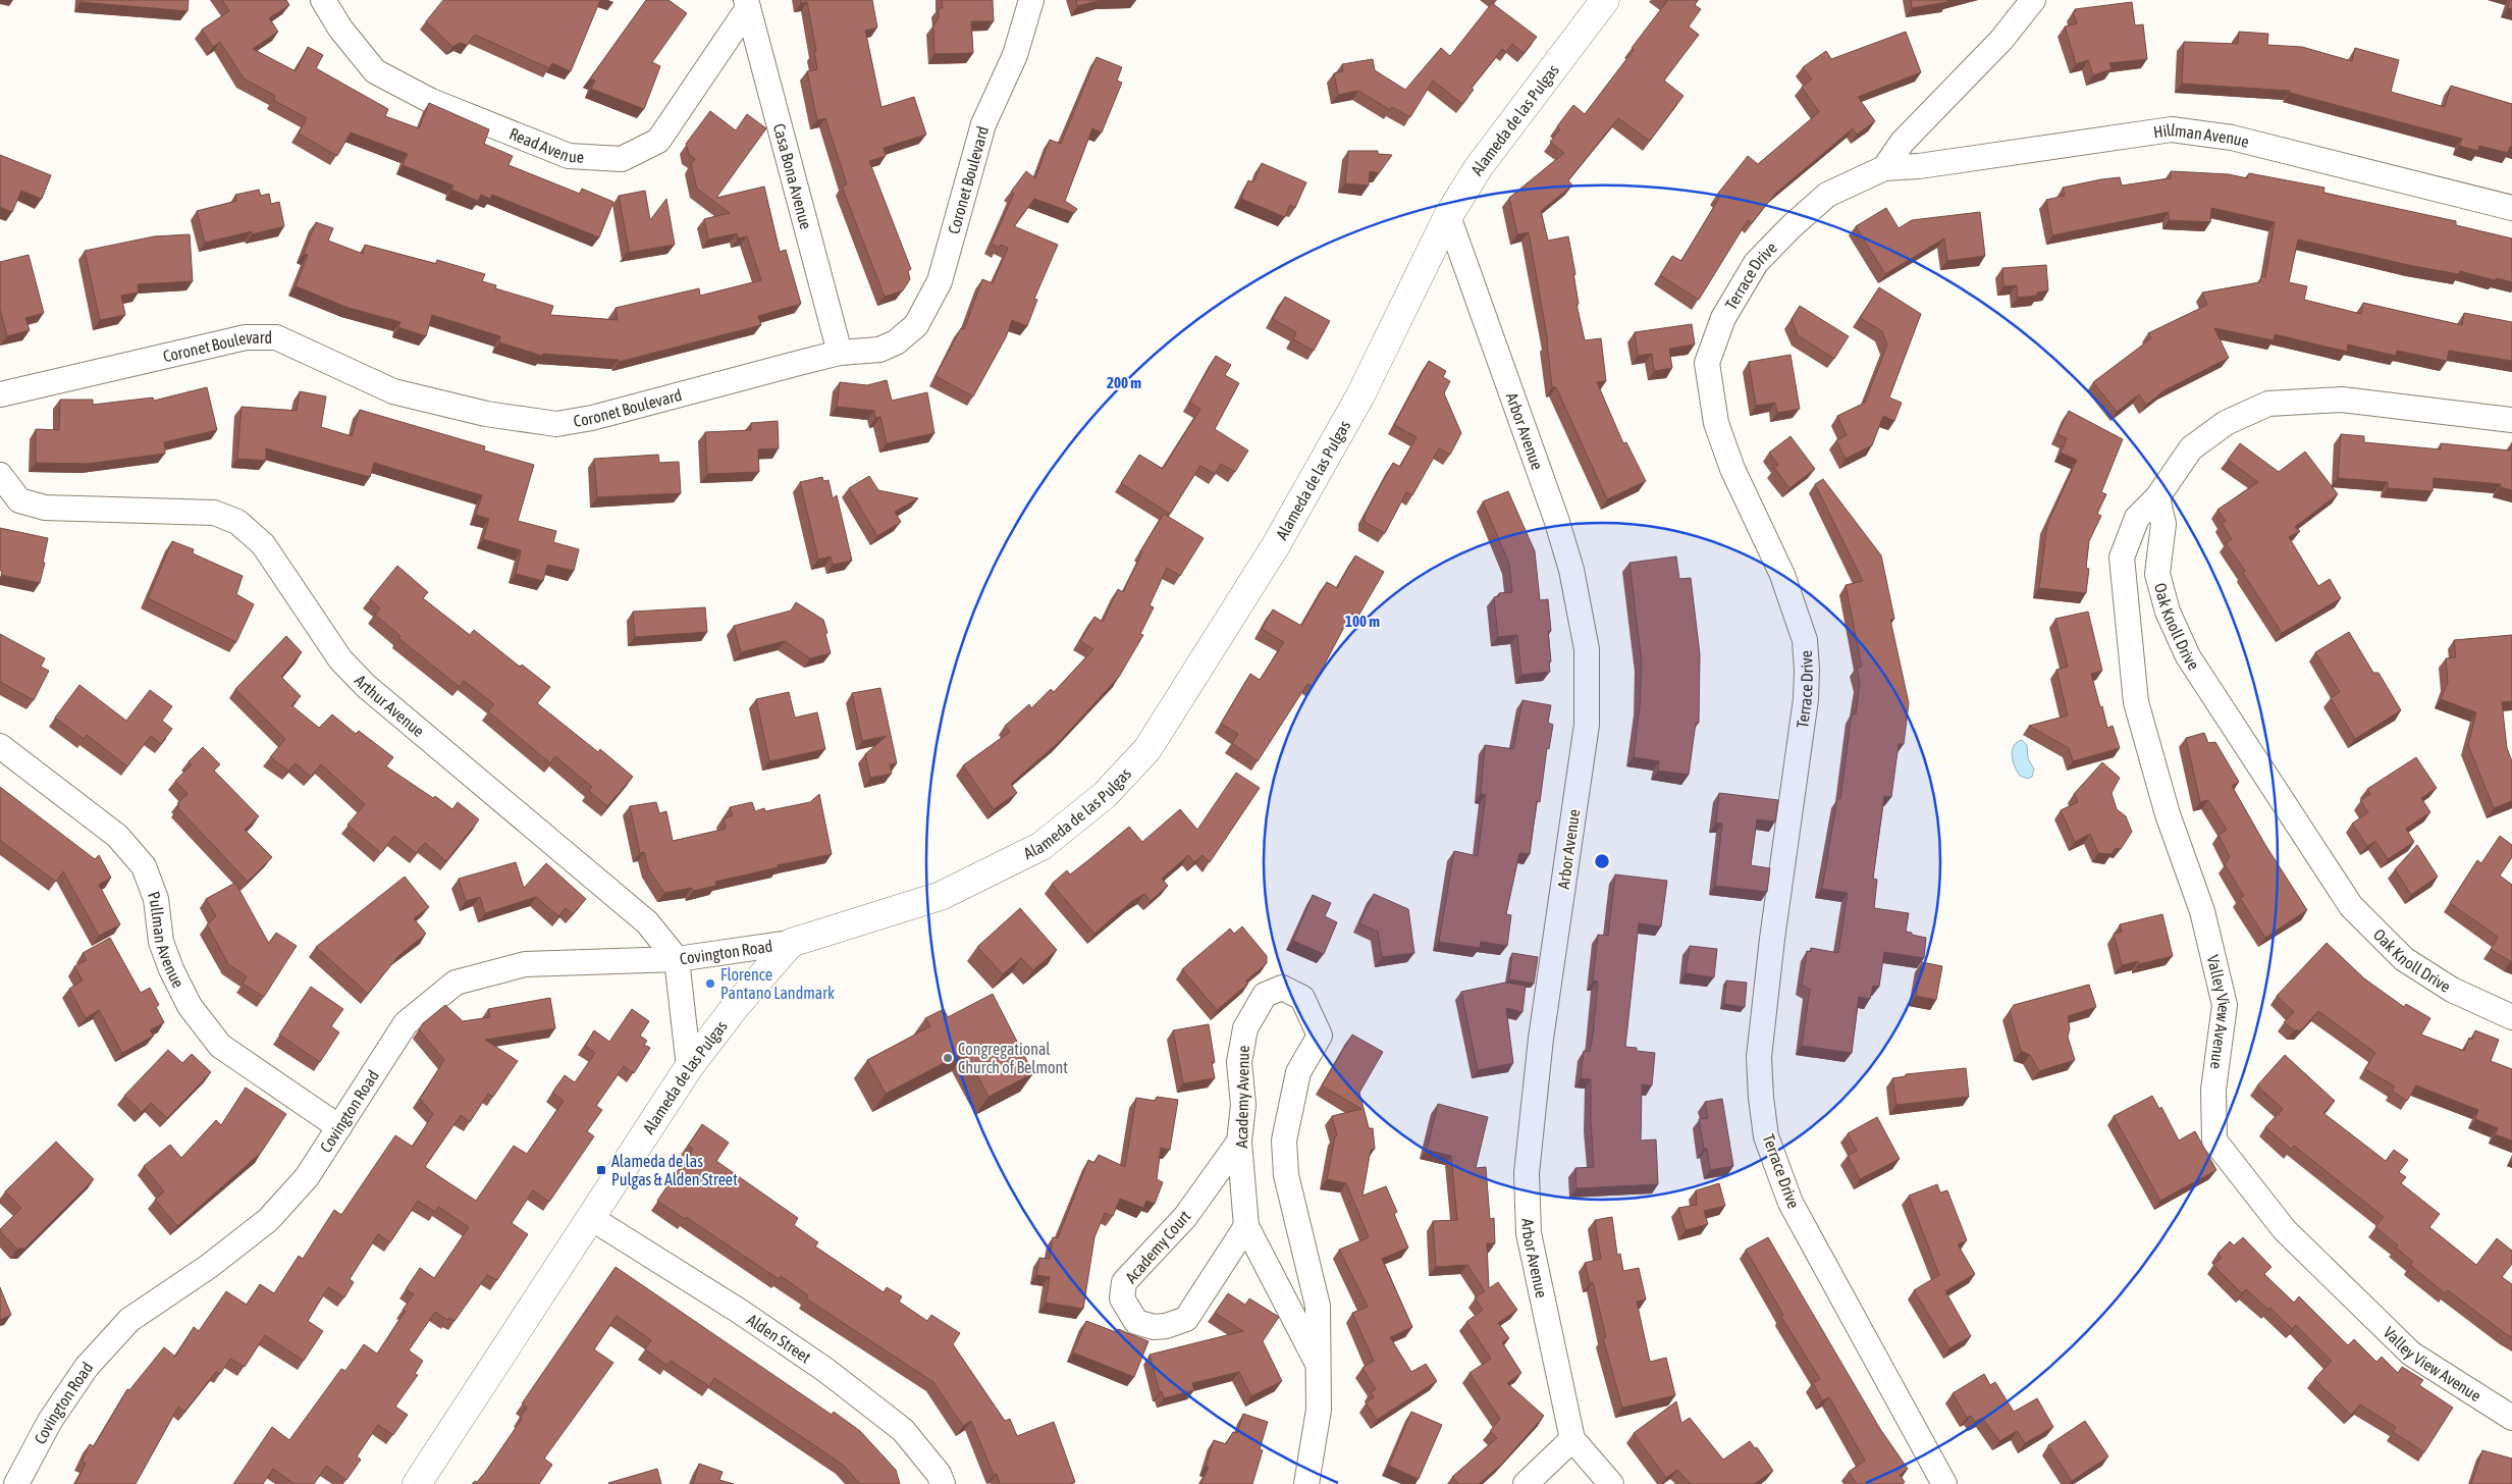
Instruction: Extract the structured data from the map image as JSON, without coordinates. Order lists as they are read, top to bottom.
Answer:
{
  "streets": {
    "main road": ["Alameda de las Pulgas"],
    "street": [
      "Hillman Avenue",
      "Read Avenue",
      "Casa Bona Avenue",
      "Coronet Boulevard",
      "Terrace Drive",
      "Arbor Avenue",
      "Oak Knoll Drive",
      "Arthur Avenue",
      "Pullman Avenue",
      "Covington Road",
      "Valley View Avenue",
      "Academy Avenue",
      "Academy Court",
      "Alden Street"
    ]
  },
  "crossings": [
    ["Alameda de las Pulgas", "Arbor Avenue"],
    ["Alameda de las Pulgas", "Covington Road"],
    ["Alameda de las Pulgas", "Alden Street"],
    ["Hillman Avenue", "Terrace Drive"],
    ["Read Avenue", "Casa Bona Avenue"],
    ["Casa Bona Avenue", "Coronet Boulevard"],
    ["Oak Knoll Drive", "Valley View Avenue"],
    ["Arthur Avenue", "Covington Road"],
    ["Pullman Avenue", "Covington Road"],
    ["Academy Avenue", "Academy Court"]
  ],
  "places": {
    "other": ["Florence Pantano Landmark", "Congregational Church of Belmont"],
    "transit": ["Alameda de las Pulgas & Alden Street"]
  },
  "rings": ["200 m", "100 m"]
}
